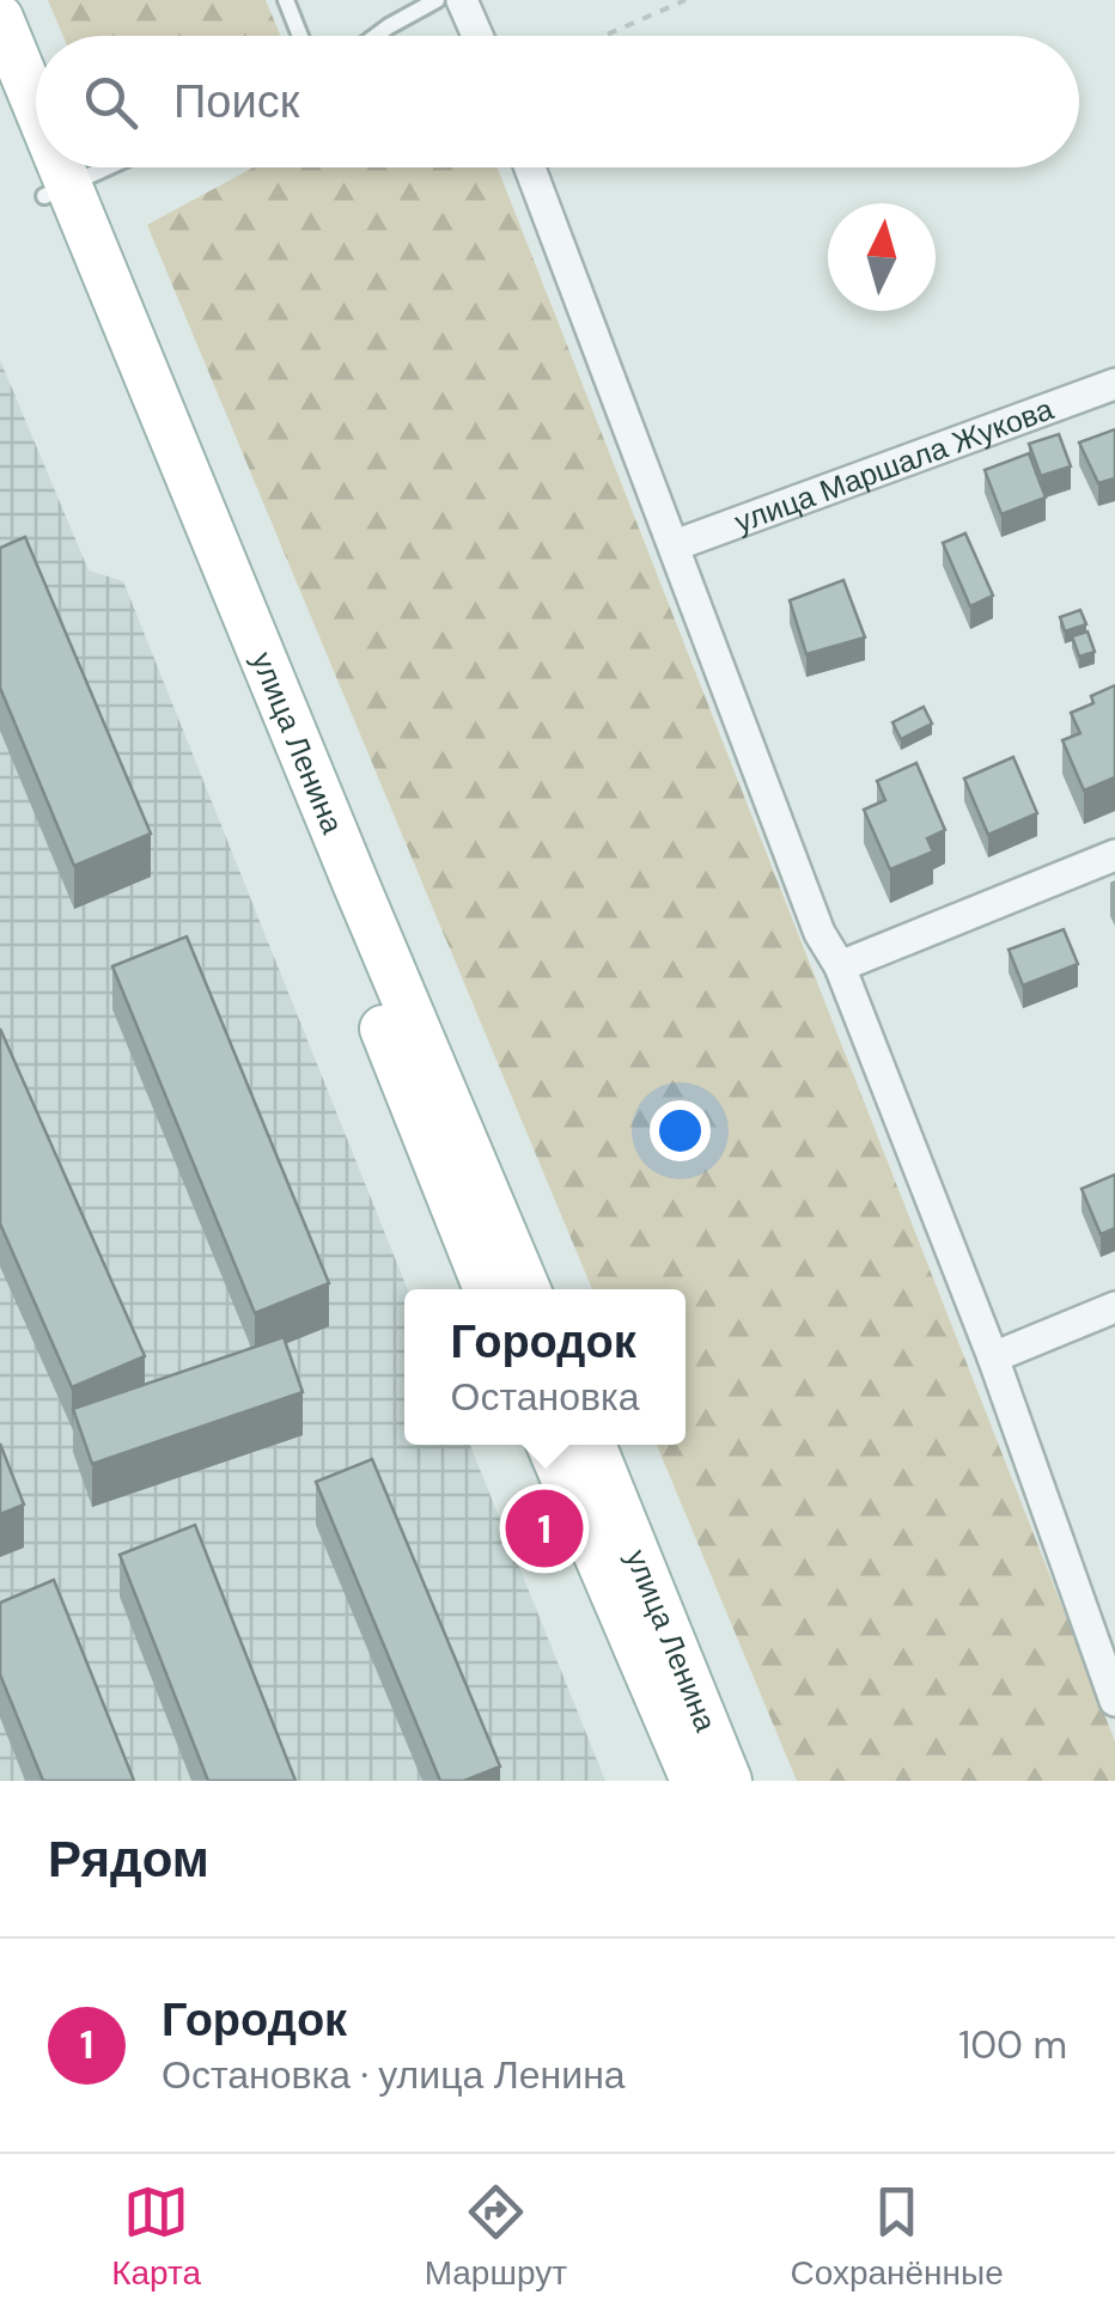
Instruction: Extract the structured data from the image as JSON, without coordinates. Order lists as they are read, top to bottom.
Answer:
{
  "streets": {
    "main road": ["улица Ленина"],
    "street": ["улица Маршала Жукова"]
  },
  "north": "top",
  "page": {
    "search": "Поиск",
    "popup": ["Городок", "Остановка"],
    "pins": "1",
    "heading": "Рядом",
    "list": [
      {
        "mark": "1",
        "name": "Городок",
        "note": "Остановка · улица Ленина",
        "value": "100 m"
      }
    ],
    "nav": ["Карта", "Маршрут", "Сохранённые"]
  }
}
